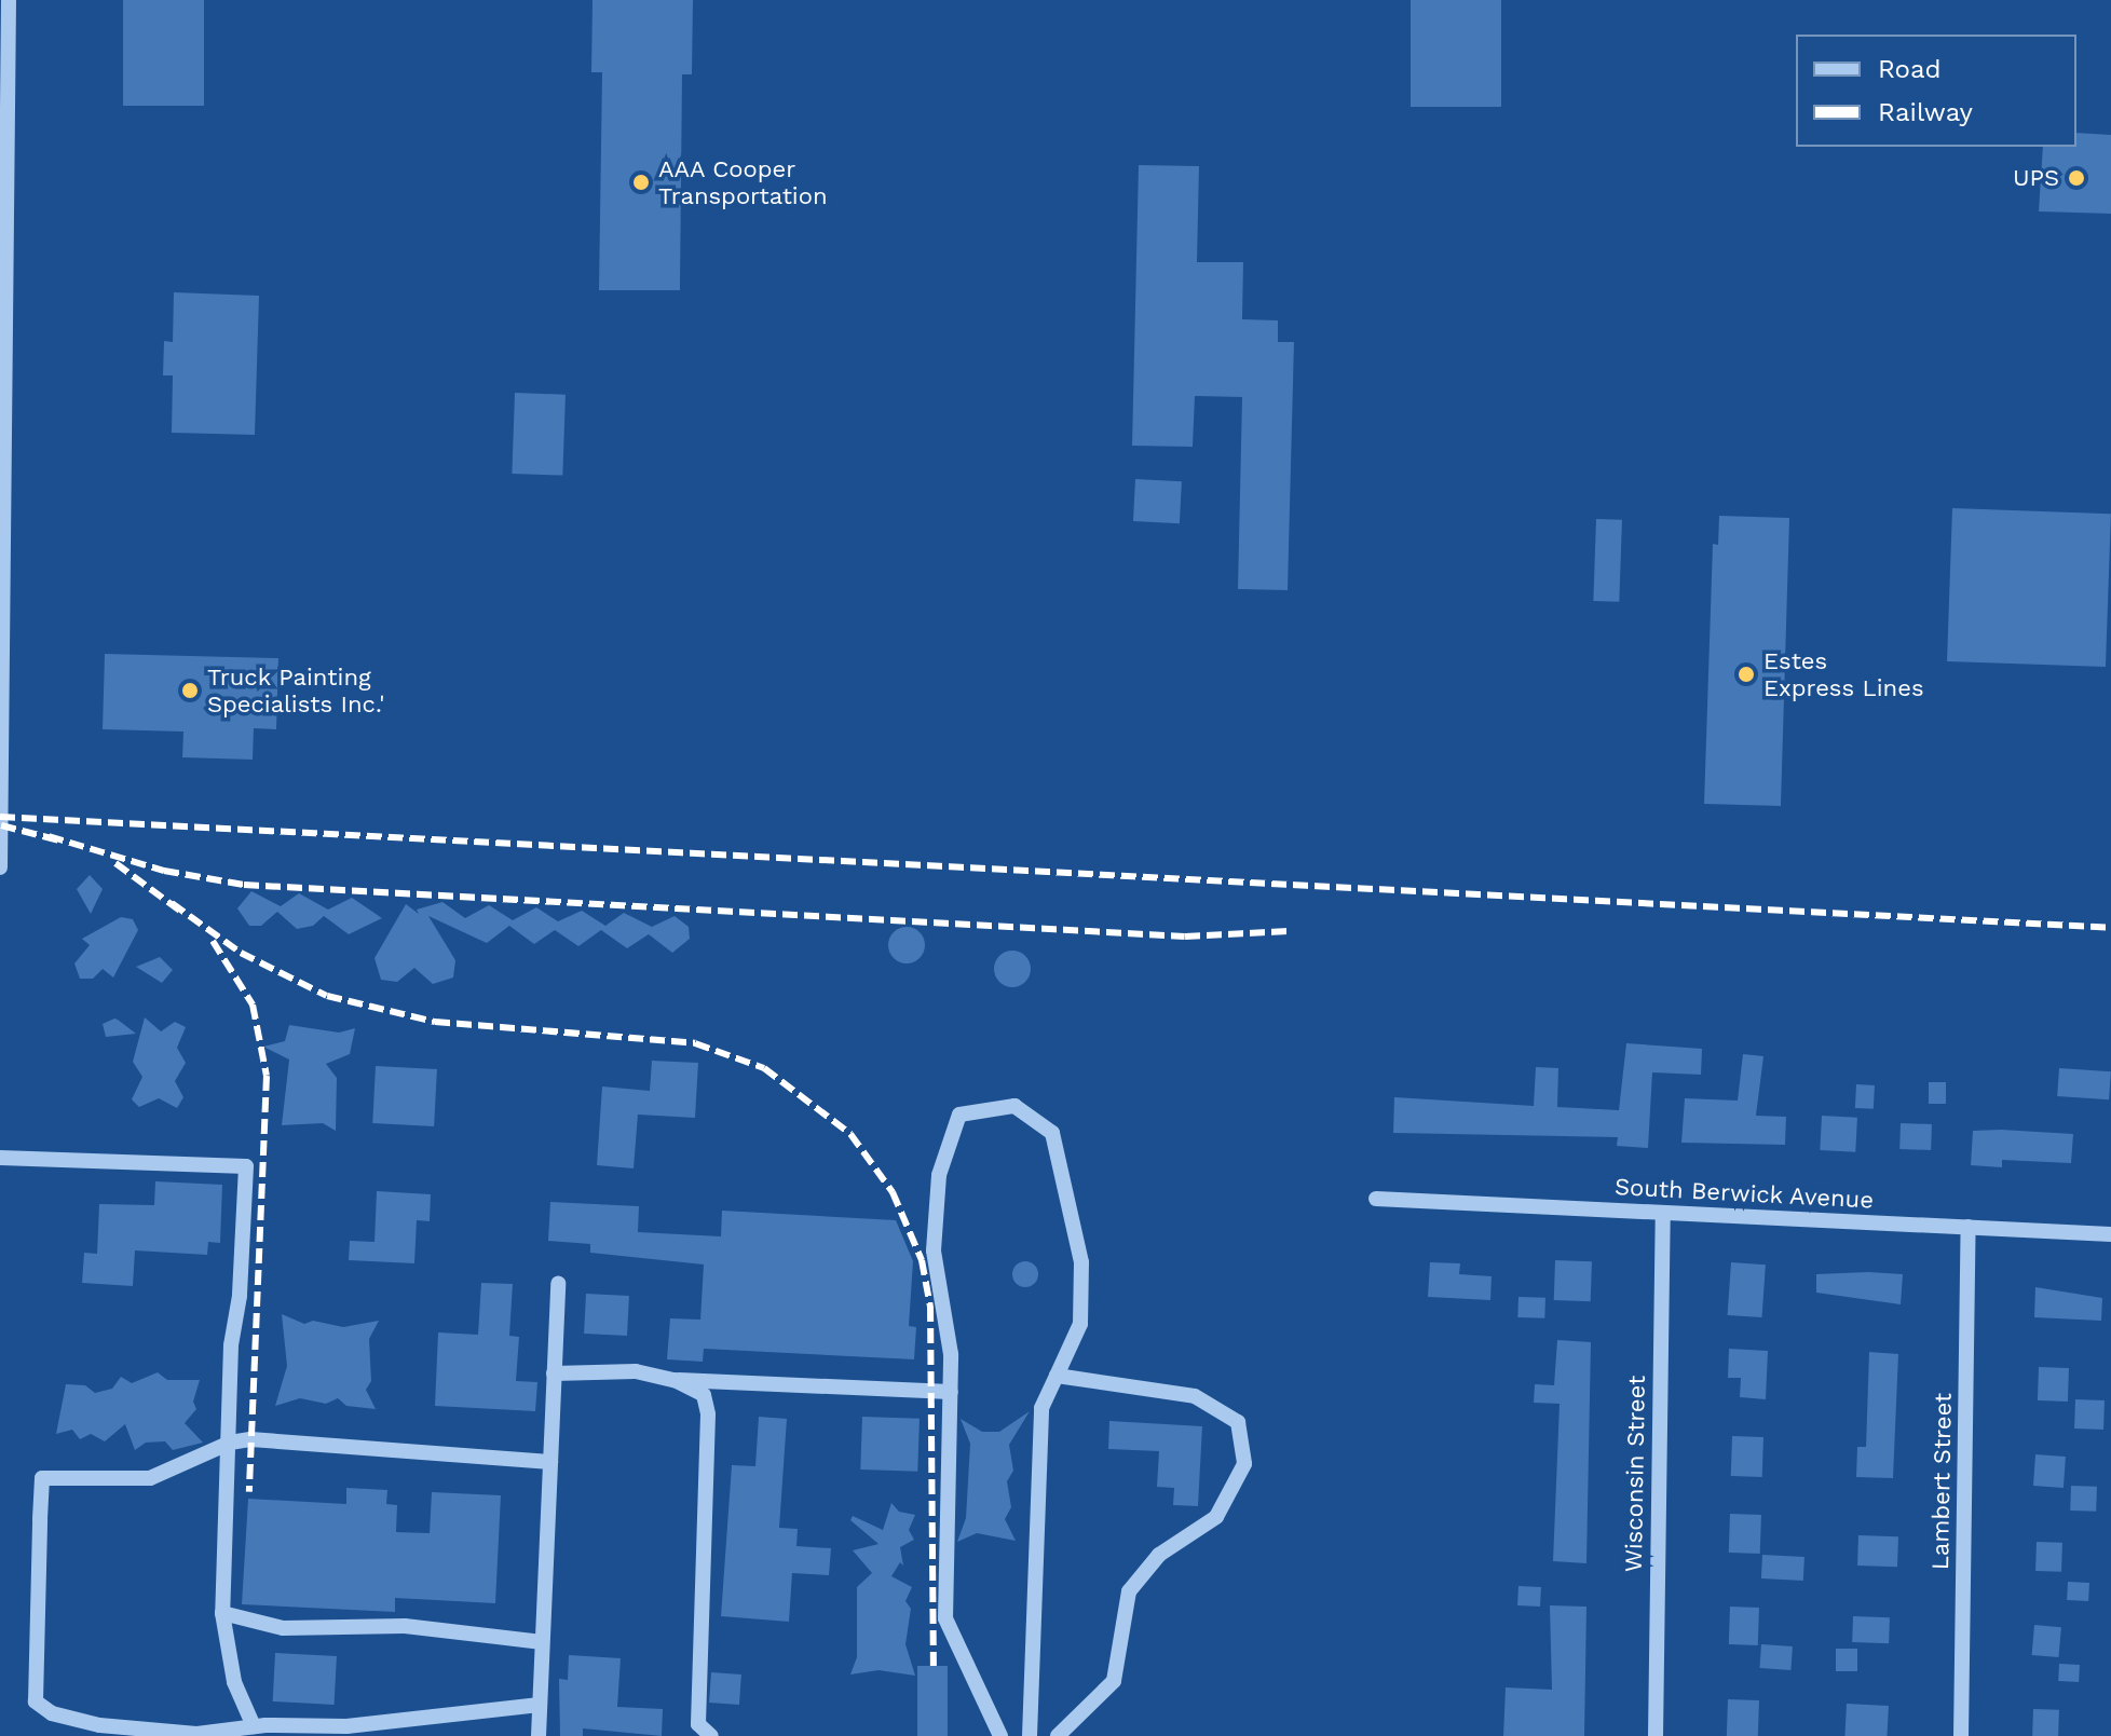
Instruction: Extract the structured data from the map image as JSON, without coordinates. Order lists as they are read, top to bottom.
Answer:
{
  "streets": {
    "street": ["South Berwick Avenue", "Wisconsin Street", "Lambert Street"]
  },
  "crossings": [
    ["South Berwick Avenue", "Wisconsin Street"],
    ["South Berwick Avenue", "Lambert Street"]
  ],
  "places": [
    "UPS",
    "AAA Cooper Transportation",
    "Estes Express Lines",
    "Truck Painting Specialists Inc.'"
  ],
  "legend": ["Road", "Railway"]
}
